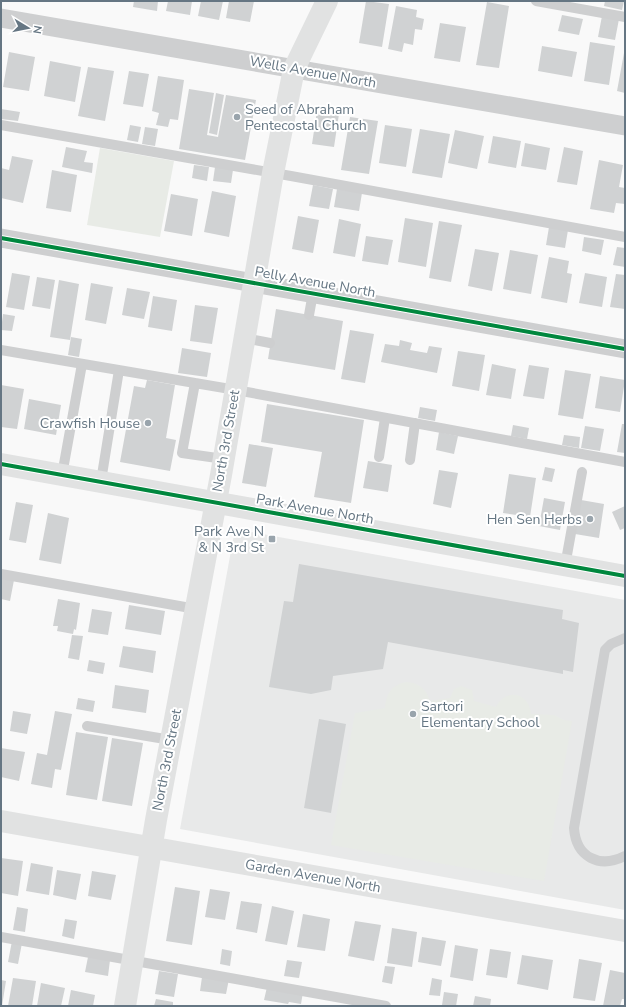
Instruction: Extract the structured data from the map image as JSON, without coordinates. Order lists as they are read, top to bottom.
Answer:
{
  "streets": {
    "street": [
      "Wells Avenue North",
      "Pelly Avenue North",
      "North 3rd Street",
      "Park Avenue North",
      "Garden Avenue North"
    ]
  },
  "crossings": [
    ["Wells Avenue North", "North 3rd Street"],
    ["Pelly Avenue North", "North 3rd Street"],
    ["North 3rd Street", "Park Avenue North"],
    ["North 3rd Street", "Garden Avenue North"]
  ],
  "places": {
    "other": [
      "Seed of Abraham Pentecostal Church",
      "Crawfish House",
      "Hen Sen Herbs",
      "Sartori Elementary School"
    ],
    "transit": ["Park Ave N & N 3rd St"]
  },
  "north": "right"
}
